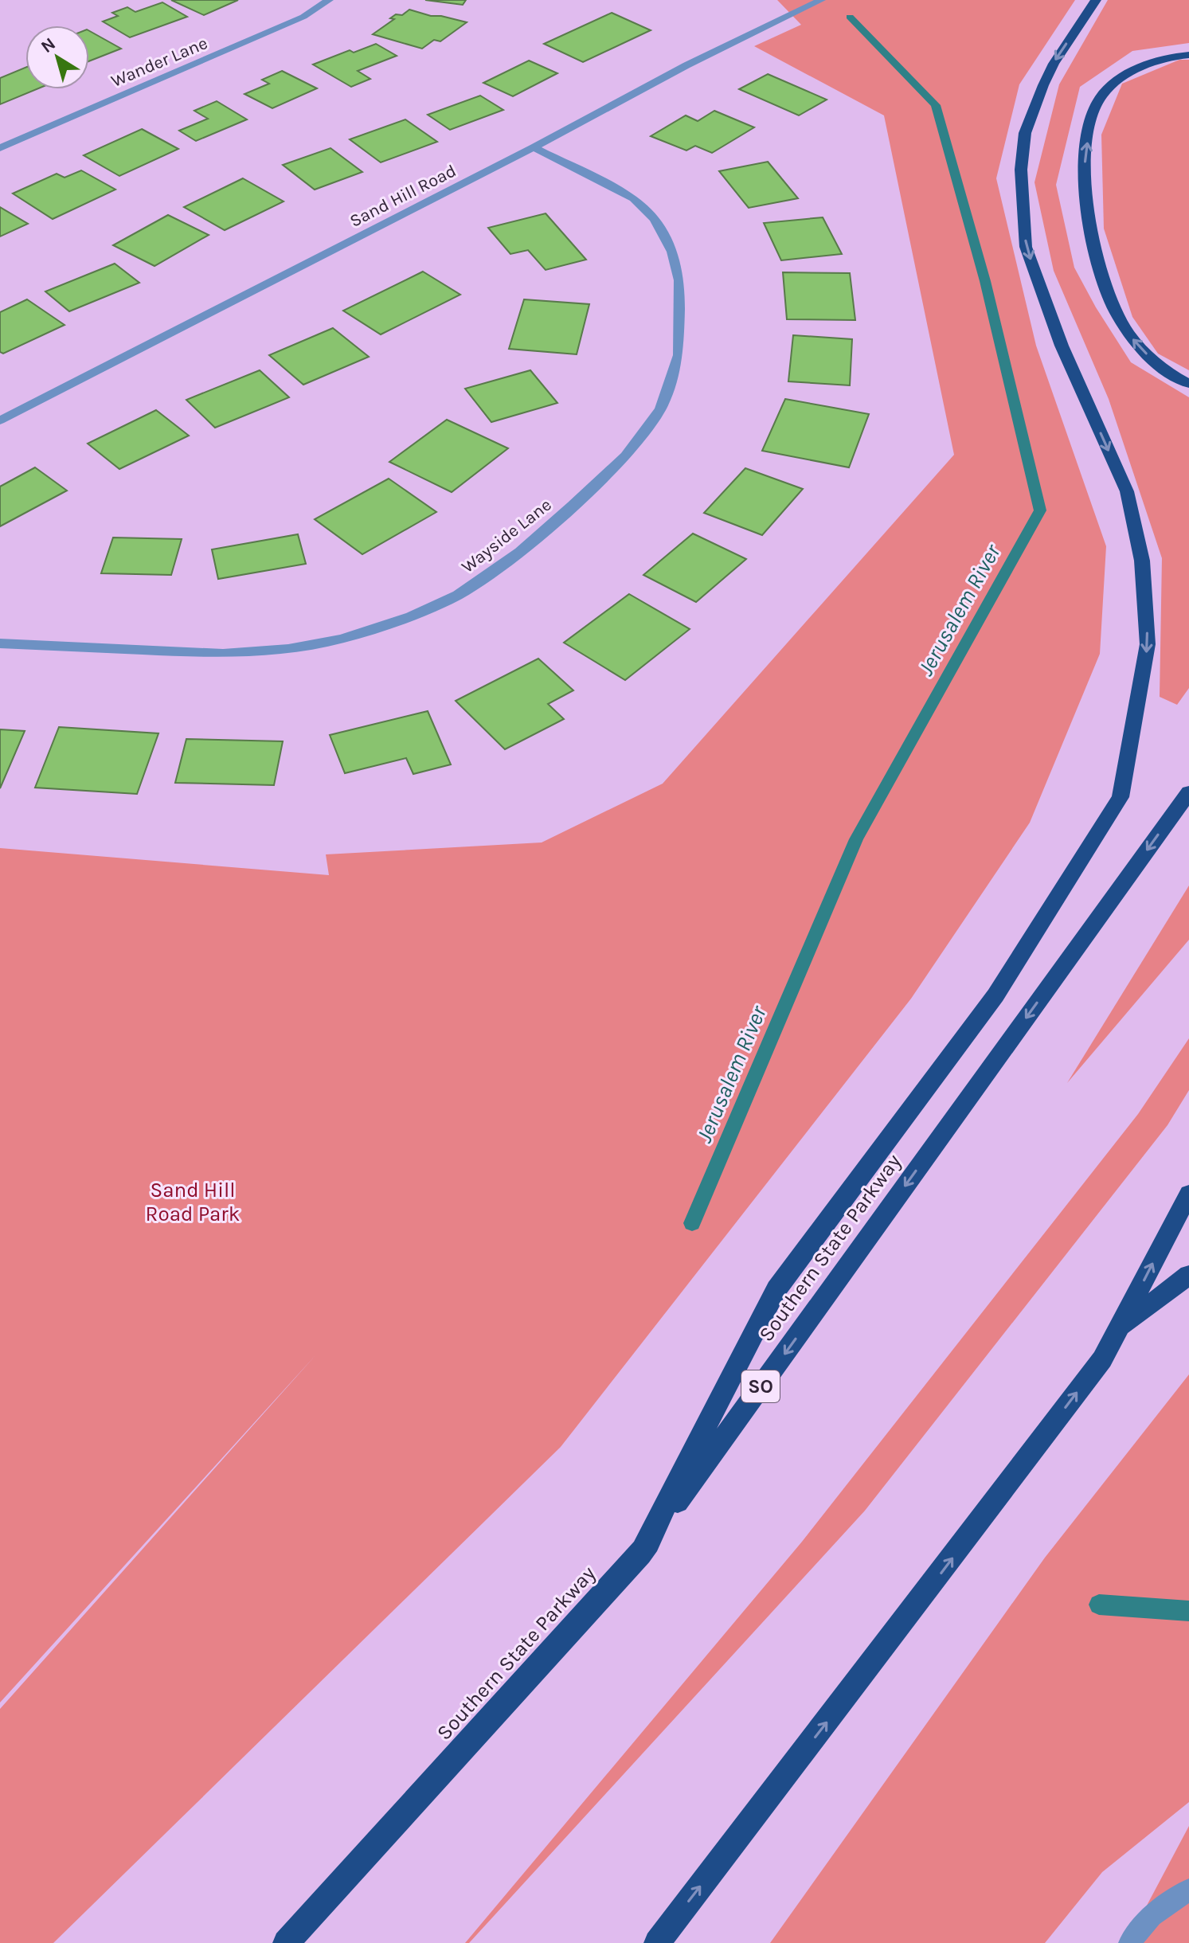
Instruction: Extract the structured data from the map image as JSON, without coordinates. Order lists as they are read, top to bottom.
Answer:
{
  "streets": {
    "highway": ["Southern State Parkway", "SO"],
    "street": ["Wander Lane", "Sand Hill Road", "Wayside Lane"]
  },
  "crossings": [
    ["Sand Hill Road", "Wayside Lane"]
  ],
  "one_way": ["Southern State Parkway"],
  "water": ["Jerusalem River"],
  "parks": ["Sand Hill Road Park"],
  "north": "top left"
}
